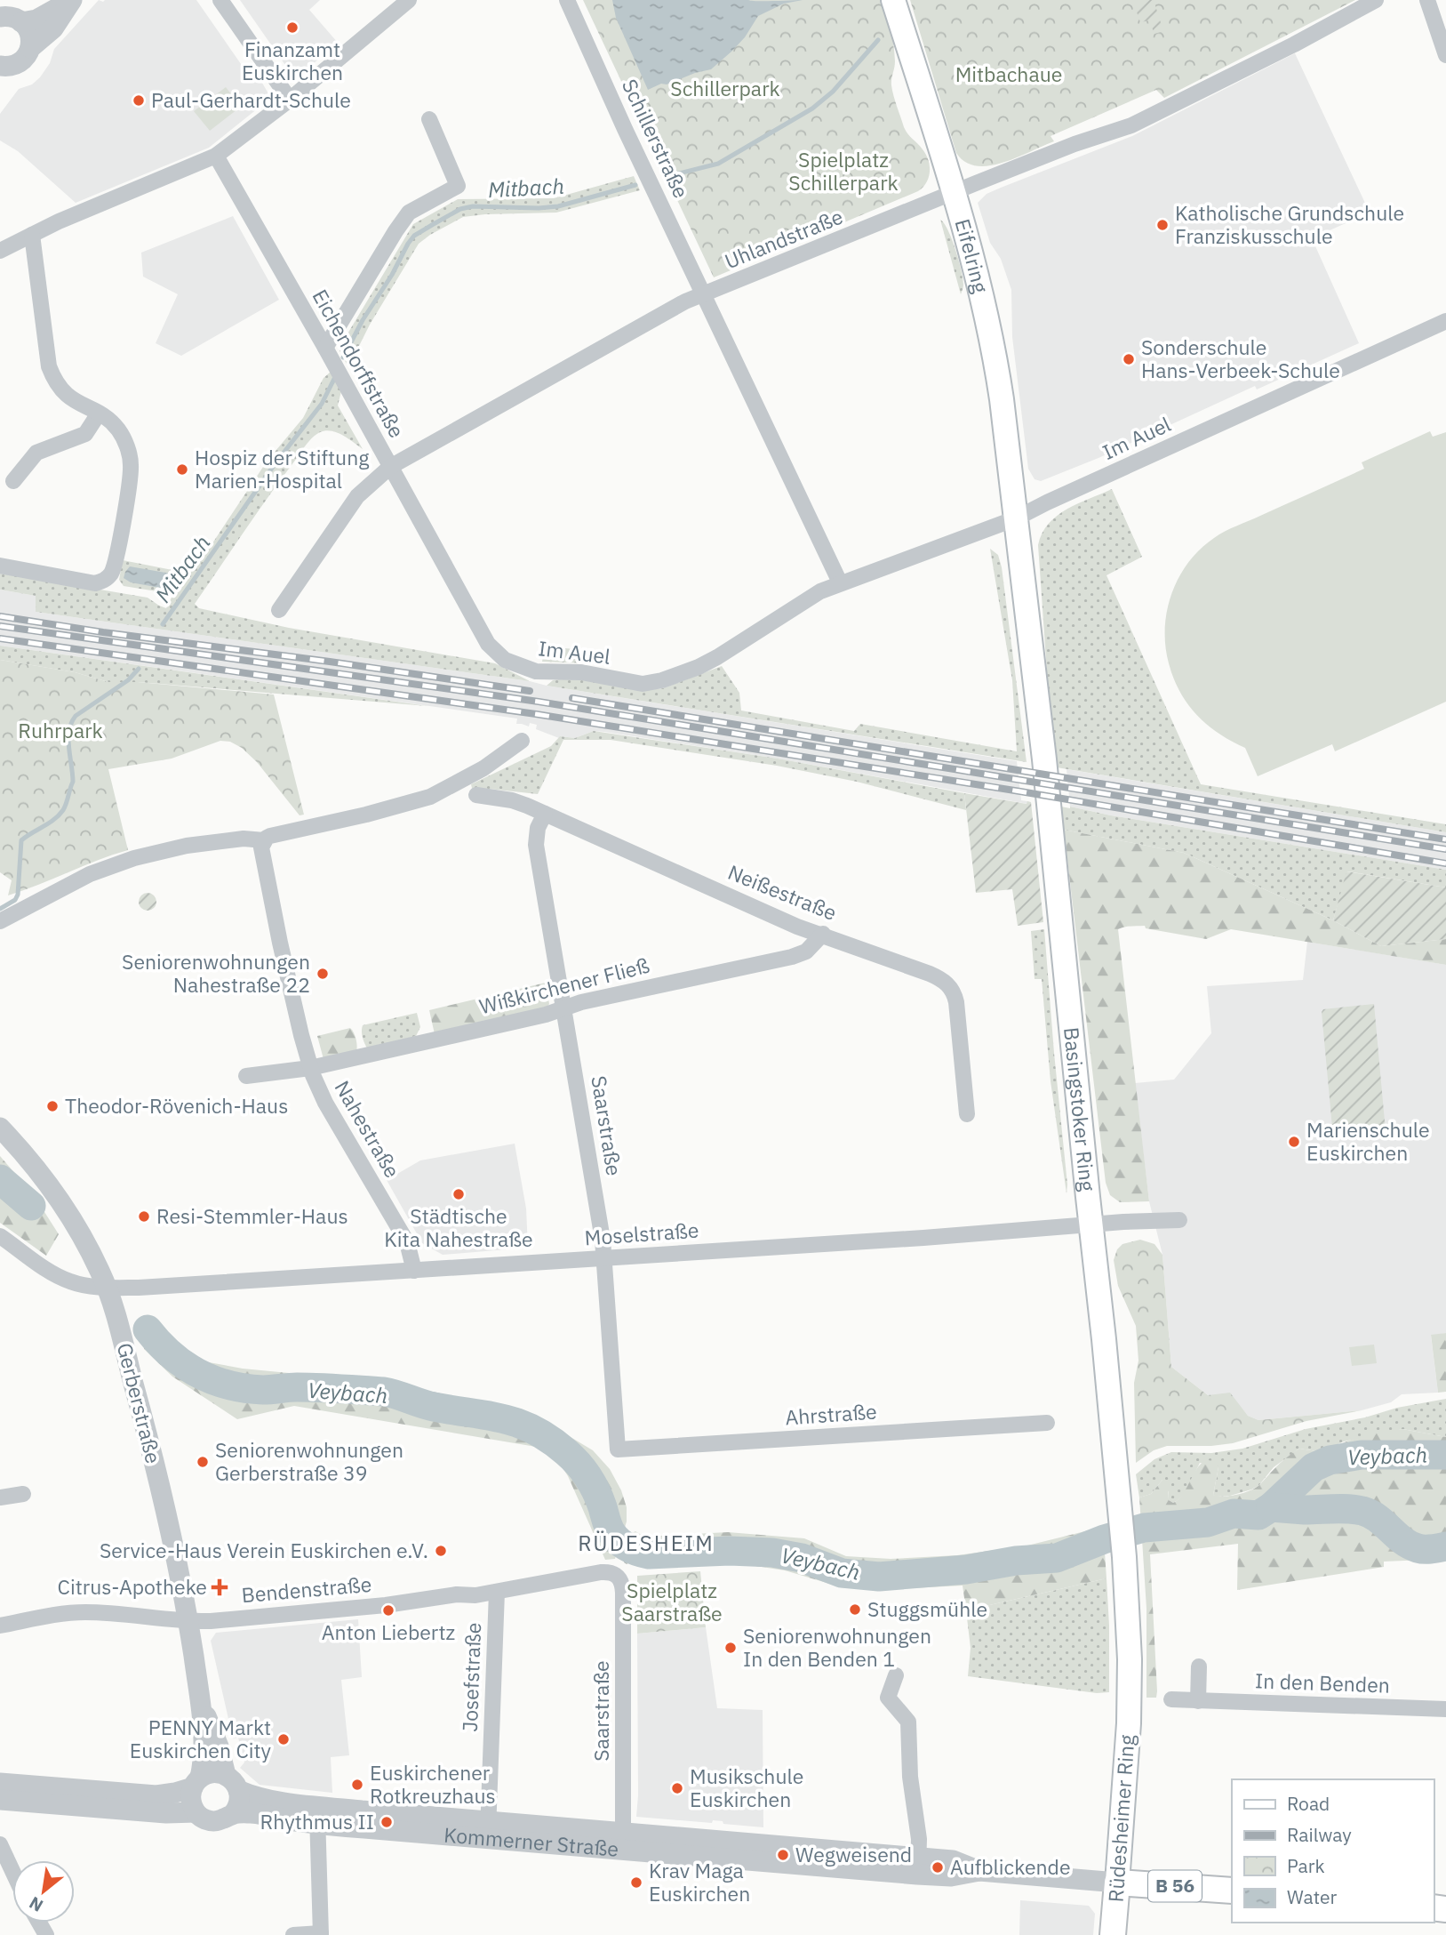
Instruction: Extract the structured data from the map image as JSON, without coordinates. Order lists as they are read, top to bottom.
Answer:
{
  "streets": {
    "main road": [
      "Eifelring",
      "Basingstoker Ring",
      "Rüdesheimer Ring",
      "Kommerner Straße",
      "B 56"
    ],
    "street": [
      "Schillerstraße",
      "Uhlandstraße",
      "Eichendorffstraße",
      "Im Auel",
      "Neißestraße",
      "Wißkirchener Fließ",
      "Saarstraße",
      "Nahestraße",
      "Moselstraße",
      "Gerberstraße",
      "Ahrstraße",
      "Bendenstraße",
      "Josefstraße",
      "In den Benden"
    ]
  },
  "crossings": [
    ["Schillerstraße", "Uhlandstraße"],
    ["Uhlandstraße", "Eifelring"],
    ["Uhlandstraße", "Eichendorffstraße"],
    ["Uhlandstraße", "Im Auel"],
    ["Eifelring", "Im Auel"],
    ["Eifelring", "Basingstoker Ring"],
    ["Eichendorffstraße", "Im Auel"],
    ["Im Auel", "Basingstoker Ring"],
    ["Neißestraße", "Wißkirchener Fließ"],
    ["Neißestraße", "Saarstraße"],
    ["Wißkirchener Fließ", "Saarstraße"],
    ["Wißkirchener Fließ", "Nahestraße"],
    ["Basingstoker Ring", "Moselstraße"],
    ["Basingstoker Ring", "Rüdesheimer Ring"],
    ["Saarstraße", "Moselstraße"],
    ["Saarstraße", "Ahrstraße"],
    ["Saarstraße", "Bendenstraße"],
    ["Saarstraße", "Kommerner Straße"],
    ["Nahestraße", "Moselstraße"],
    ["Moselstraße", "Gerberstraße"],
    ["Gerberstraße", "Bendenstraße"],
    ["Gerberstraße", "Kommerner Straße"],
    ["Bendenstraße", "Josefstraße"],
    ["Josefstraße", "Kommerner Straße"],
    ["Rüdesheimer Ring", "Kommerner Straße"]
  ],
  "districts": ["RÜDESHEIM"],
  "water": ["Mitbach", "Veybach"],
  "parks": [
    "Mitbachaue",
    "Schillerpark",
    "Spielplatz Schillerpark",
    "Ruhrpark",
    "Spielplatz Saarstraße"
  ],
  "places": {
    "other": [
      "Finanzamt Euskirchen",
      "Paul-Gerhardt-Schule",
      "Katholische Grundschule Franziskusschule",
      "Sonderschule Hans-Verbeek-Schule",
      "Hospiz der Stiftung Marien-Hospital",
      "Seniorenwohnungen Nahestraße 22",
      "Theodor-Rövenich-Haus",
      "Marienschule Euskirchen",
      "Städtische Kita Nahestraße",
      "Resi-Stemmler-Haus",
      "Seniorenwohnungen Gerberstraße 39",
      "Service-Haus Verein Euskirchen e.V.",
      "Stuggsmühle",
      "Anton Liebertz",
      "Seniorenwohnungen In den Benden 1",
      "PENNY Markt Euskirchen City",
      "Euskirchener Rotkreuzhaus",
      "Musikschule Euskirchen",
      "Rhythmus II",
      "Wegweisend",
      "Aufblickende",
      "Krav Maga Euskirchen"
    ],
    "health": ["Citrus-Apotheke"]
  },
  "legend": [
    "Road",
    "Railway",
    "Park",
    "Water"
  ],
  "north": "bottom left"
}
